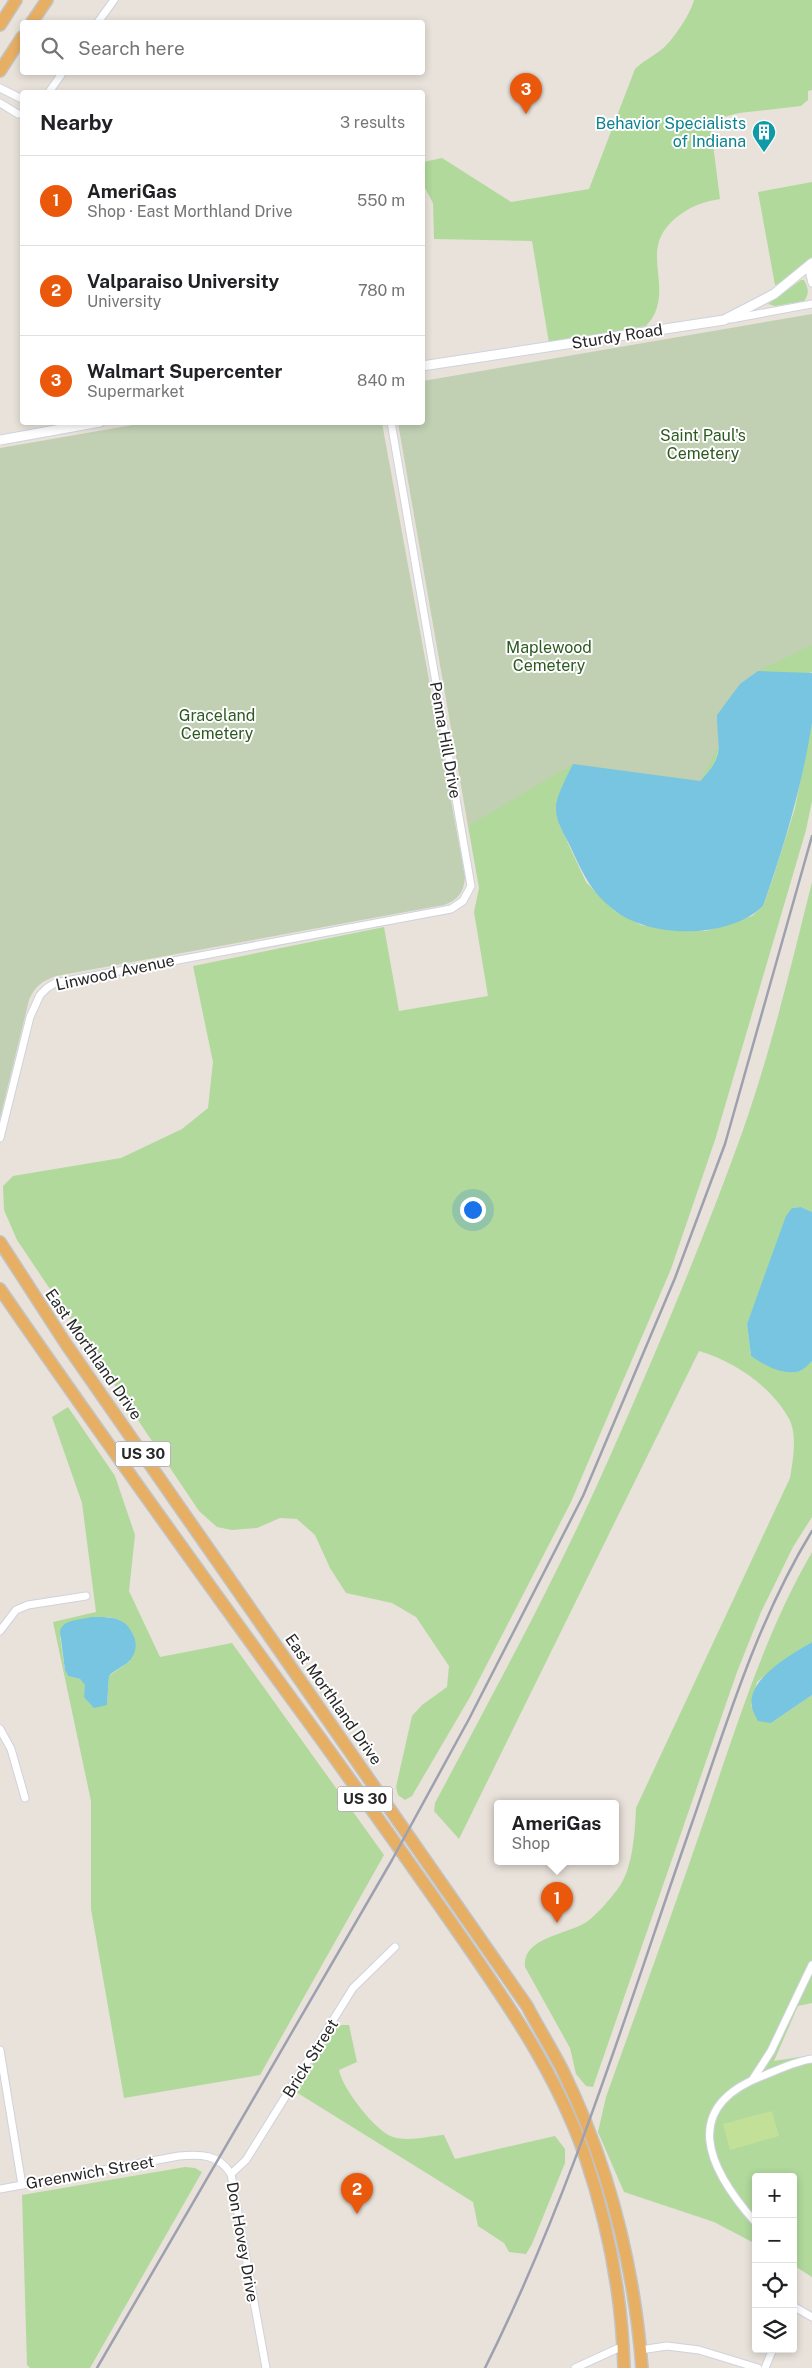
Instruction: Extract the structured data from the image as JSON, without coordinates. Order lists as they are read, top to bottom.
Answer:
{
  "streets": {
    "highway": ["East Morthland Drive", "US 30"],
    "street": [
      "Sturdy Road",
      "Penna Hill Drive",
      "Linwood Avenue",
      "Brick Street",
      "Greenwich Street",
      "Don Hovey Drive"
    ]
  },
  "crossings": [
    ["Penna Hill Drive", "Linwood Avenue"],
    ["Brick Street", "Don Hovey Drive"],
    ["Greenwich Street", "Don Hovey Drive"]
  ],
  "parks": ["Saint Paul's Cemetery", "Maplewood Cemetery", "Graceland Cemetery"],
  "places": {
    "building": ["Behavior Specialists of Indiana"]
  },
  "page": {
    "search": "Search here",
    "pins": ["3", "1", "2"],
    "heading": ["Nearby", "3 results"],
    "list": [
      {
        "mark": "1",
        "name": "AmeriGas",
        "note": "Shop · East Morthland Drive",
        "value": "550 m"
      },
      {
        "mark": "2",
        "name": "Valparaiso University",
        "note": "University",
        "value": "780 m"
      },
      {
        "mark": "3",
        "name": "Walmart Supercenter",
        "note": "Supermarket",
        "value": "840 m"
      }
    ],
    "popup": ["AmeriGas", "Shop"],
    "map_buttons": ["+", "−"]
  }
}
